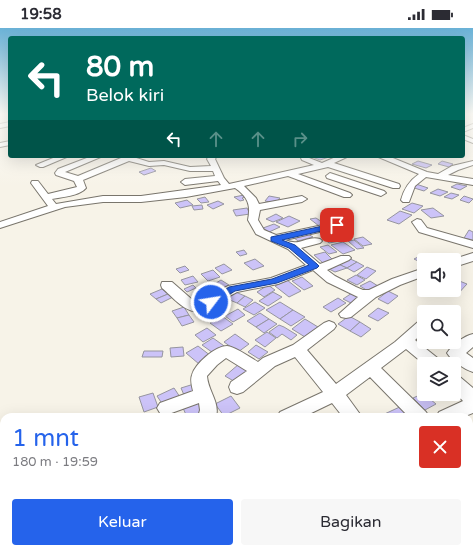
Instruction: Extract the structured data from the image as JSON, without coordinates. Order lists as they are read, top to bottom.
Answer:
{
  "page": {
    "status": "19:58",
    "turn": ["80 m", "Belok kiri"],
    "heading": ["1 mnt", "180 m · 19:59"],
    "buttons": ["Keluar", "Bagikan"]
  }
}
